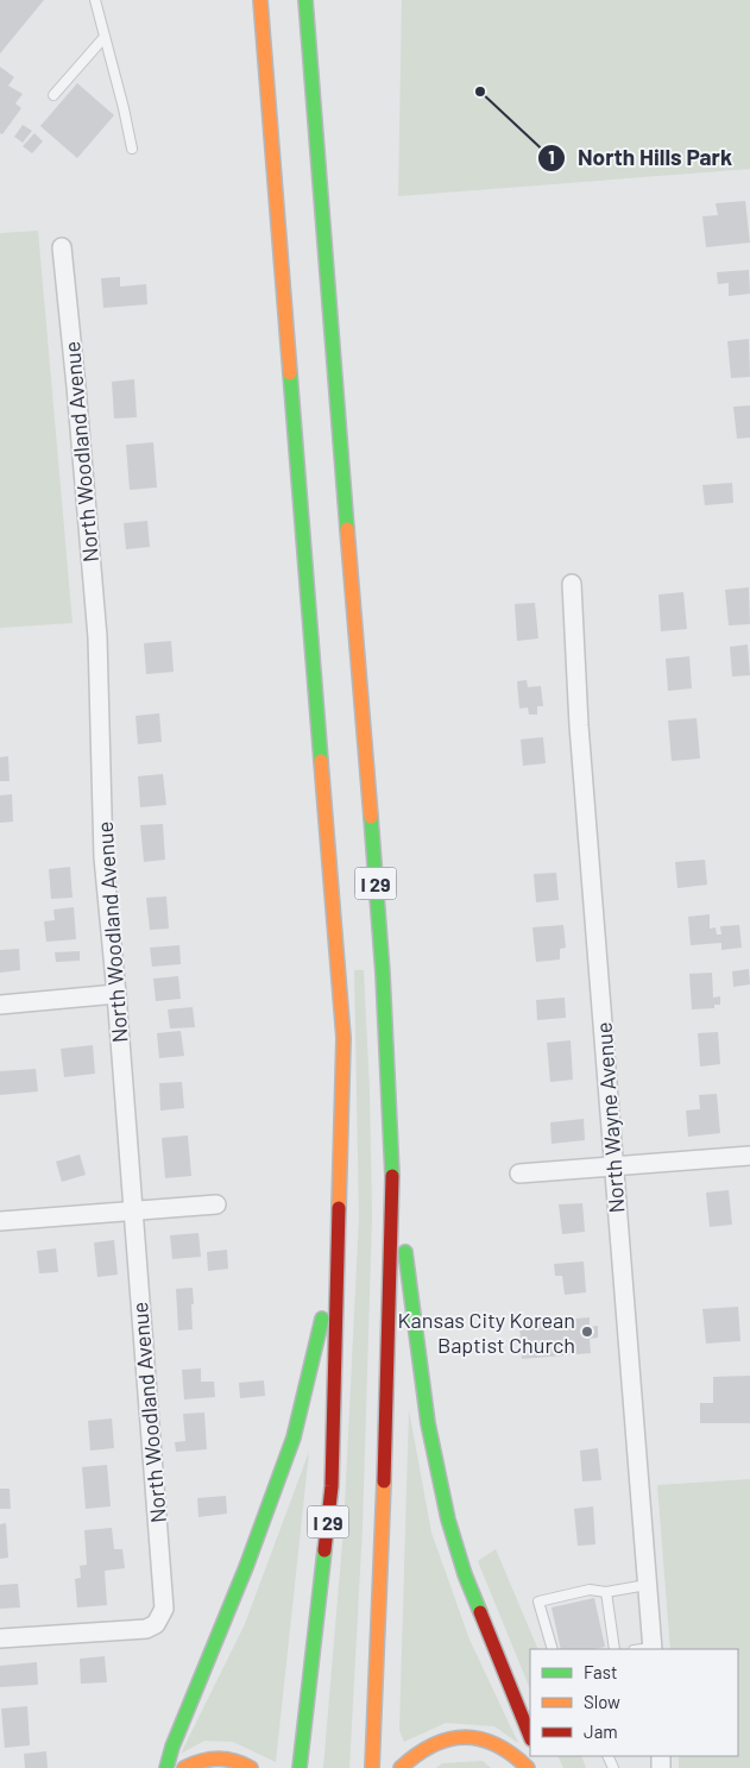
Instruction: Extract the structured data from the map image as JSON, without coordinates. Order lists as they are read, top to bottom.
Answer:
{
  "streets": {
    "highway": ["I 29"],
    "street": ["North Woodland Avenue", "North Wayne Avenue"]
  },
  "places": ["North Hills Park", "Kansas City Korean Baptist Church"],
  "legend": ["Fast", "Slow", "Jam"]
}
